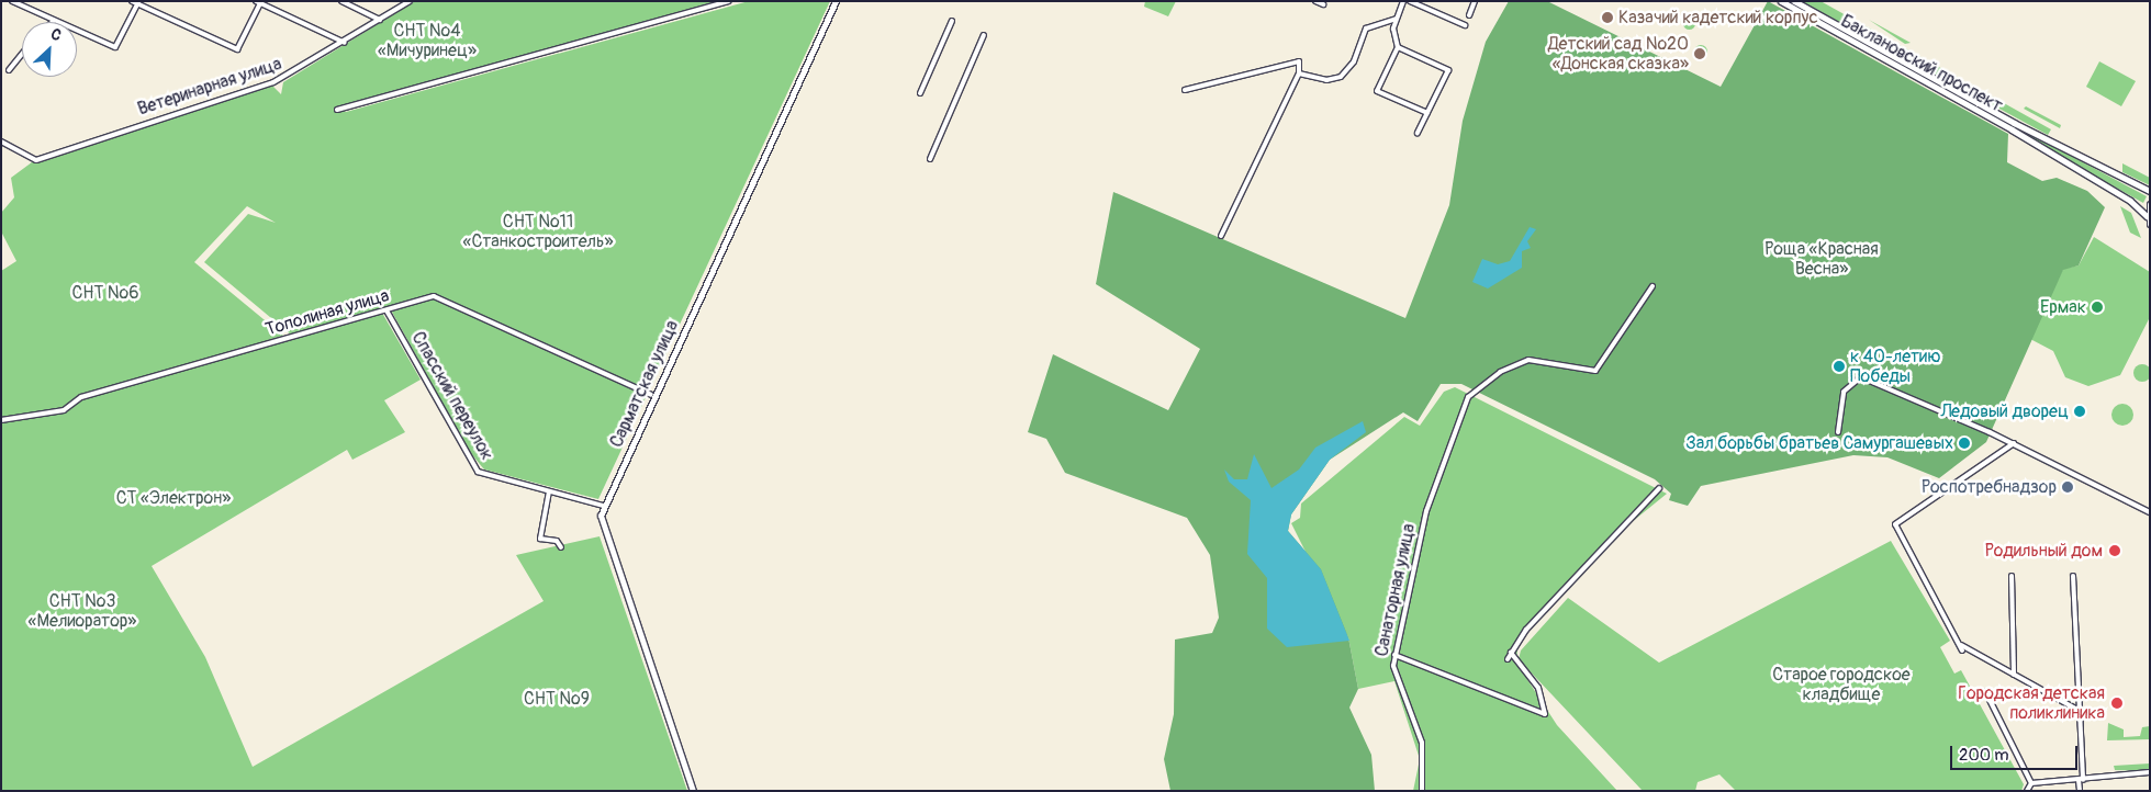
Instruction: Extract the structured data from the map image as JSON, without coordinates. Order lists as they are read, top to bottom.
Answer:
{
  "streets": {
    "main road": ["Баклановский проспект", "Сарматская улица"],
    "street": [
      "Ветеринарная улица",
      "Тополиная улица",
      "Спасский переулок",
      "Санаторная улица"
    ]
  },
  "crossings": [
    ["Тополиная улица", "Спасский переулок"],
    ["Сарматская улица", "Спасский переулок"]
  ],
  "parks": [
    "СНТ №4 «Мичуринец»",
    "СНТ №11 «Станкостроитель»",
    "Роща «Красная Весна»",
    "СНТ №6",
    "СТ «Электрон»",
    "СНТ №3 «Мелиоратор»",
    "Старое городское кладбище",
    "СНТ №9"
  ],
  "places": [
    "Казачий кадетский корпус",
    "Детский сад №20 «Донская сказка»",
    "Ермак",
    "к 40-летию Победы",
    "Ледовый дворец",
    "Зал борьбы братьев Самургашевых",
    "Роспотребнадзор",
    "Родильный дом",
    "Городская детская поликлиника"
  ],
  "scale_bar": "200 m",
  "north": "top right"
}
